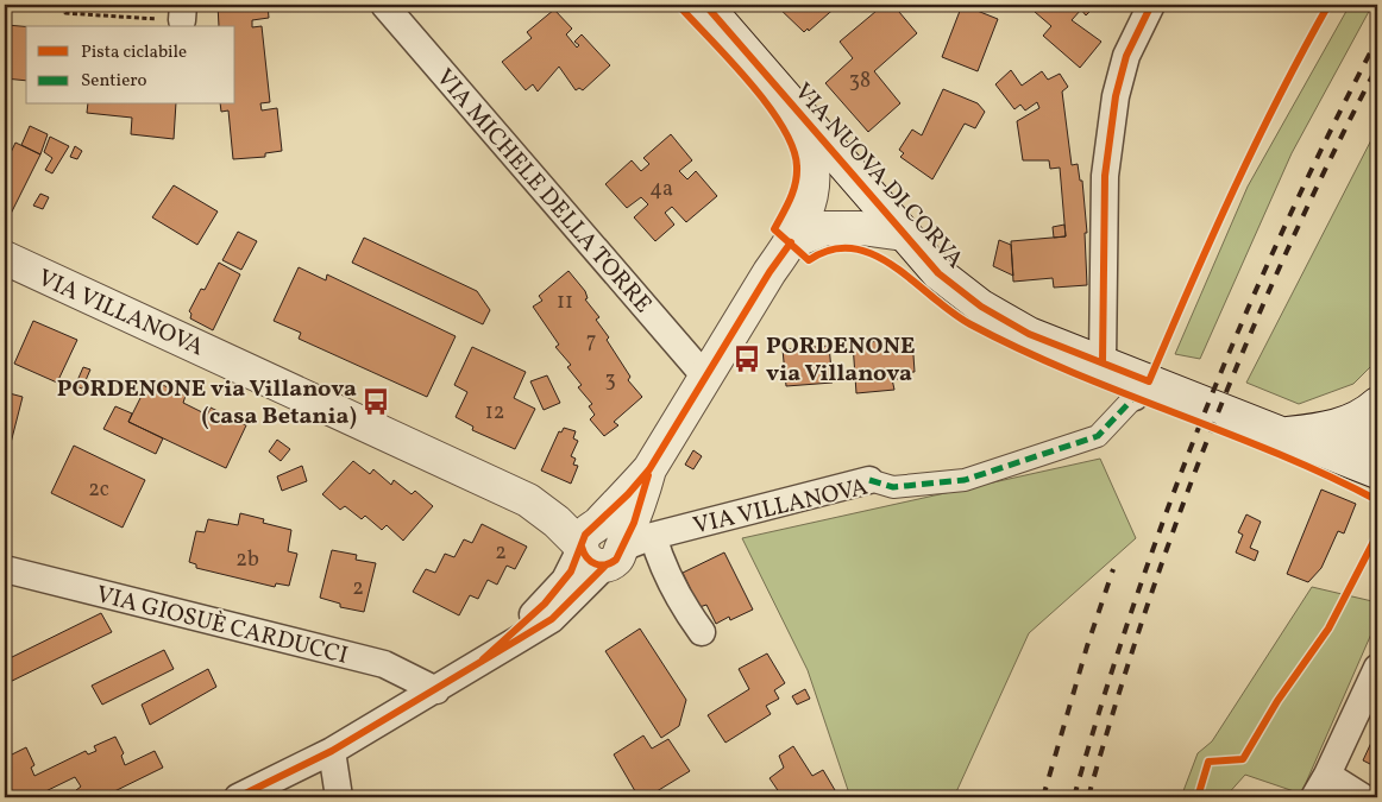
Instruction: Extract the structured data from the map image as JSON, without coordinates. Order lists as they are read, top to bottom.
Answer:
{
  "streets": {
    "street": [
      "VIA NUOVA DI CORVA",
      "VIA MICHELE DELLA TORRE",
      "VIA VILLANOVA",
      "VIA GIOSUÈ CARDUCCI"
    ]
  },
  "crossings": [
    ["VIA NUOVA DI CORVA", "VIA VILLANOVA"]
  ],
  "places": {
    "bus stop": ["PORDENONE via Villanova", "PORDENONE via Villanova (casa Betania)"]
  },
  "house_numbers": [
    "38",
    "4a",
    "11",
    "7",
    "3",
    "12",
    "2c",
    "2",
    "2b",
    "2"
  ],
  "legend": ["Pista ciclabile", "Sentiero"]
}
